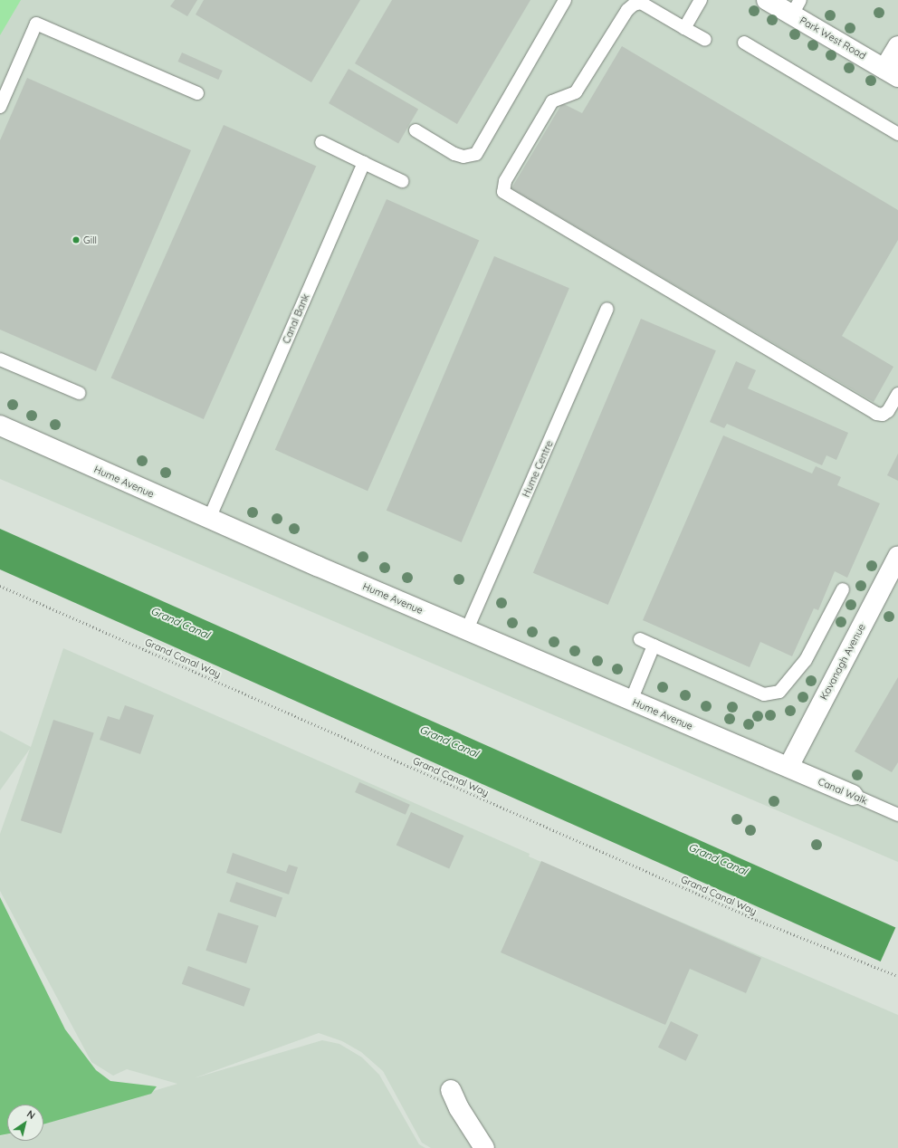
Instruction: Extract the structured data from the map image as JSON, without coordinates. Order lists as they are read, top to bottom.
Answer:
{
  "streets": {
    "street": [
      "Park West Road",
      "Hume Avenue",
      "Kavanagh Avenue",
      "Canal Walk"
    ],
    "lane": ["Canal Bank", "Hume Centre"],
    "path": ["Grand Canal Way"]
  },
  "crossings": [
    ["Canal Bank", "Hume Avenue"],
    ["Hume Centre", "Hume Avenue"],
    ["Hume Avenue", "Kavanagh Avenue"],
    ["Hume Avenue", "Canal Walk"],
    ["Kavanagh Avenue", "Canal Walk"]
  ],
  "water": ["Grand Canal"],
  "places": ["Gill"],
  "north": "top right"
}
